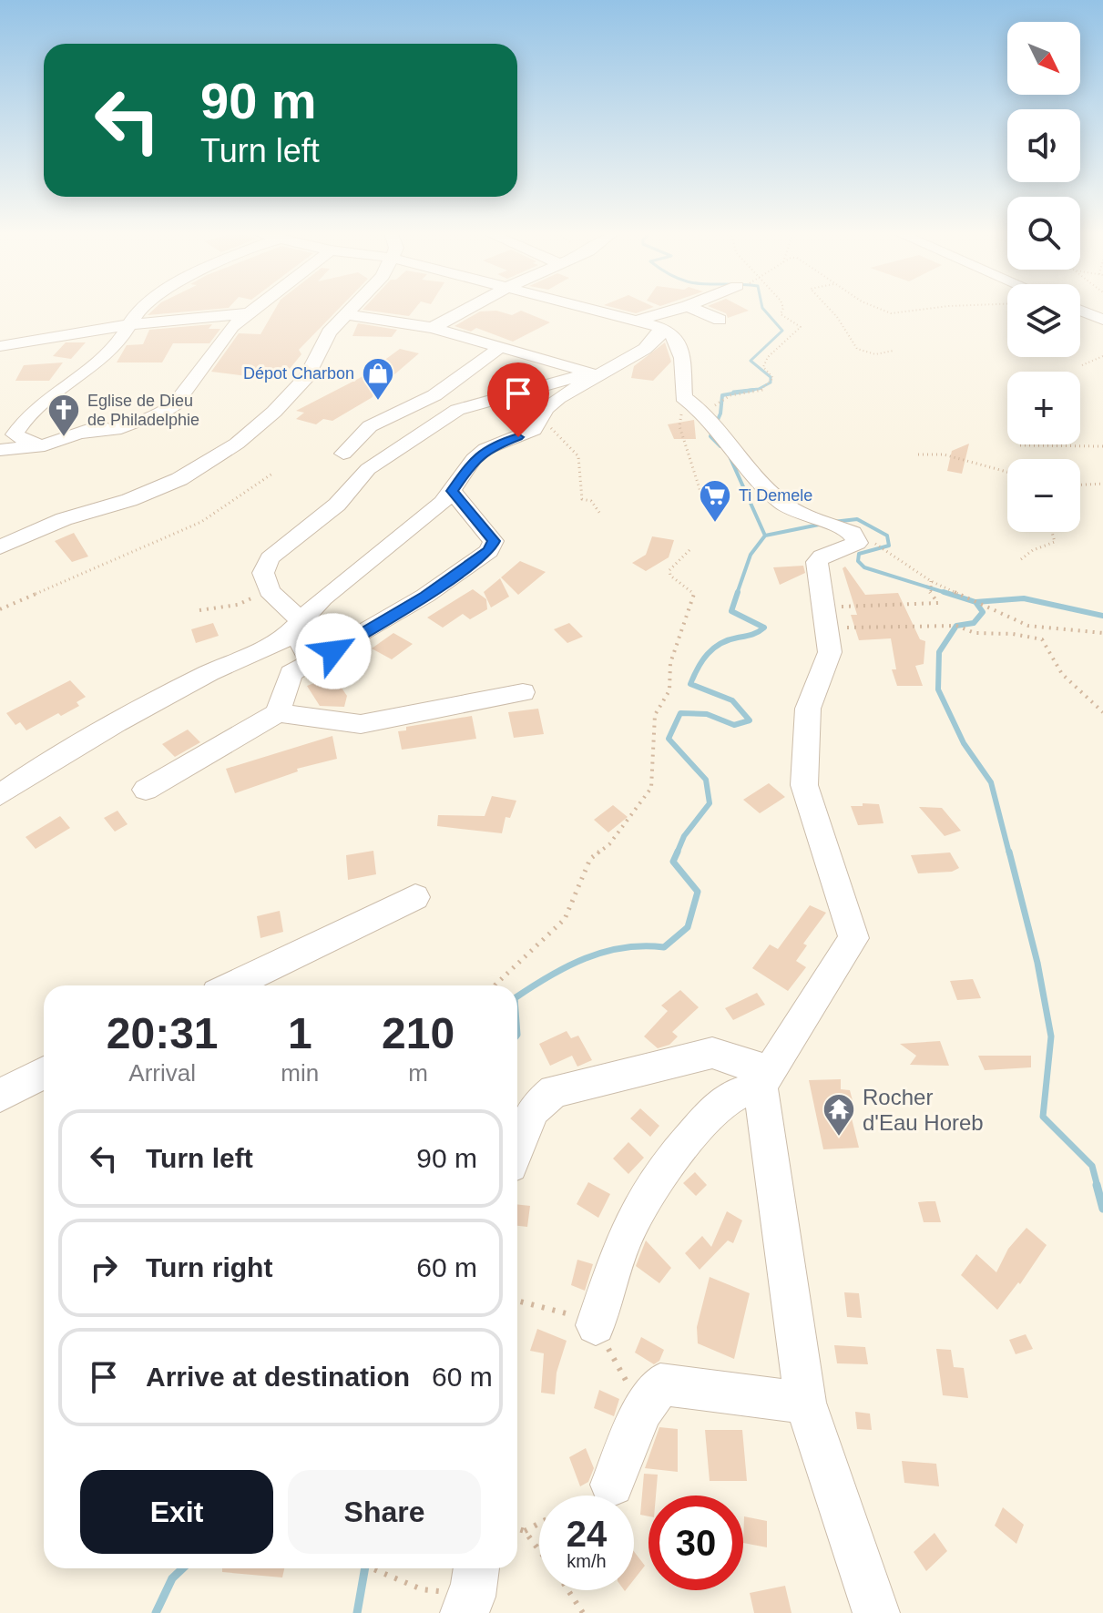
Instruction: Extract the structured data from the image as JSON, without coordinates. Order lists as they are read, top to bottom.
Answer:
{
  "places": {
    "shop": ["Dépot Charbon"],
    "church": ["Eglise de Dieu de Philadelphie"],
    "supermarket": ["Ti Demele"],
    "temple": ["Rocher d'Eau Horeb"]
  },
  "north": "bottom right",
  "page": {
    "map_buttons": ["+", "−"],
    "turn": ["90 m", "Turn left"],
    "eta": [
      "20:31",
      "Arrival",
      "1",
      "min",
      "210",
      "m"
    ],
    "list": [
      {
        "name": "Turn left",
        "value": "90 m"
      },
      {
        "name": "Turn right",
        "value": "60 m"
      },
      {
        "name": "Arrive at destination",
        "value": "60 m"
      }
    ],
    "buttons": ["Exit", "Share"],
    "speed": "24 km/h",
    "limit": "30"
  }
}
